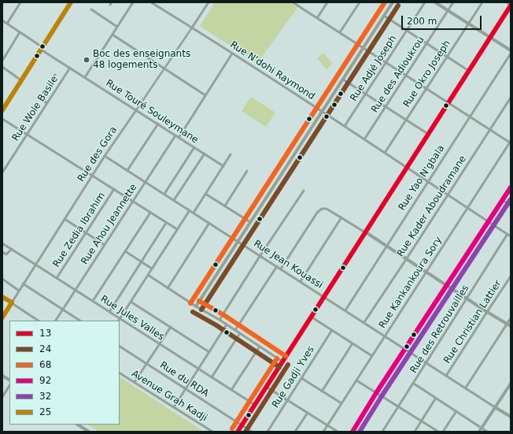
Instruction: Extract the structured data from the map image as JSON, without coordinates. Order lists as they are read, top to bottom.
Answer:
{
  "streets": {
    "street": [
      "Rue Adjé Joseph",
      "Rue N'dohi Raymond",
      "Rue Okro Joseph",
      "Rue des Adioukrou",
      "Rue Wole Basile",
      "Rue Touré Souleymane",
      "Rue des Gora",
      "Rue Yao N'gbala",
      "Rue Kader Aboudramane",
      "Rue Ahou Jeannette",
      "Rue Zedia Ibrahim",
      "Rue Jean Kouassi",
      "Rue Kankankoura Sory",
      "Rue Jules Valles",
      "Rue Christian Lattier",
      "Rue des Retrouvailles",
      "Rue Gadji Yves",
      "Rue du RDA",
      "Avenue Grah Kadji"
    ]
  },
  "crossings": [
    ["Rue Adjé Joseph", "Rue N'dohi Raymond"],
    ["Rue N'dohi Raymond", "Rue Okro Joseph"],
    ["Rue N'dohi Raymond", "Rue des Adioukrou"],
    ["Rue N'dohi Raymond", "Rue des Gora"],
    ["Rue N'dohi Raymond", "Rue Yao N'gbala"],
    ["Rue N'dohi Raymond", "Rue Kader Aboudramane"],
    ["Rue N'dohi Raymond", "Rue Kankankoura Sory"],
    ["Rue N'dohi Raymond", "Rue des Retrouvailles"],
    ["Rue Wole Basile", "Rue Touré Souleymane"],
    ["Rue Touré Souleymane", "Rue des Gora"],
    ["Rue Touré Souleymane", "Rue Ahou Jeannette"],
    ["Rue des Gora", "Rue Jean Kouassi"],
    ["Rue des Gora", "Rue Jules Valles"],
    ["Rue Yao N'gbala", "Rue Jean Kouassi"],
    ["Rue Kader Aboudramane", "Rue Jean Kouassi"],
    ["Rue Ahou Jeannette", "Rue Jean Kouassi"],
    ["Rue Ahou Jeannette", "Rue Jules Valles"],
    ["Rue Zedia Ibrahim", "Rue Jules Valles"],
    ["Rue Jean Kouassi", "Rue Kankankoura Sory"],
    ["Rue Jean Kouassi", "Rue Christian Lattier"],
    ["Rue Jean Kouassi", "Rue des Retrouvailles"]
  ],
  "places": ["Boc des enseignants 48 logements"],
  "lines": [
    "transit line 68",
    "transit line 25",
    "transit line 13",
    "transit line 24",
    "transit line 92",
    "transit line 32"
  ],
  "legend": [
    "13",
    "24",
    "68",
    "92",
    "32",
    "25"
  ],
  "scale_bar": "200 m"
}
